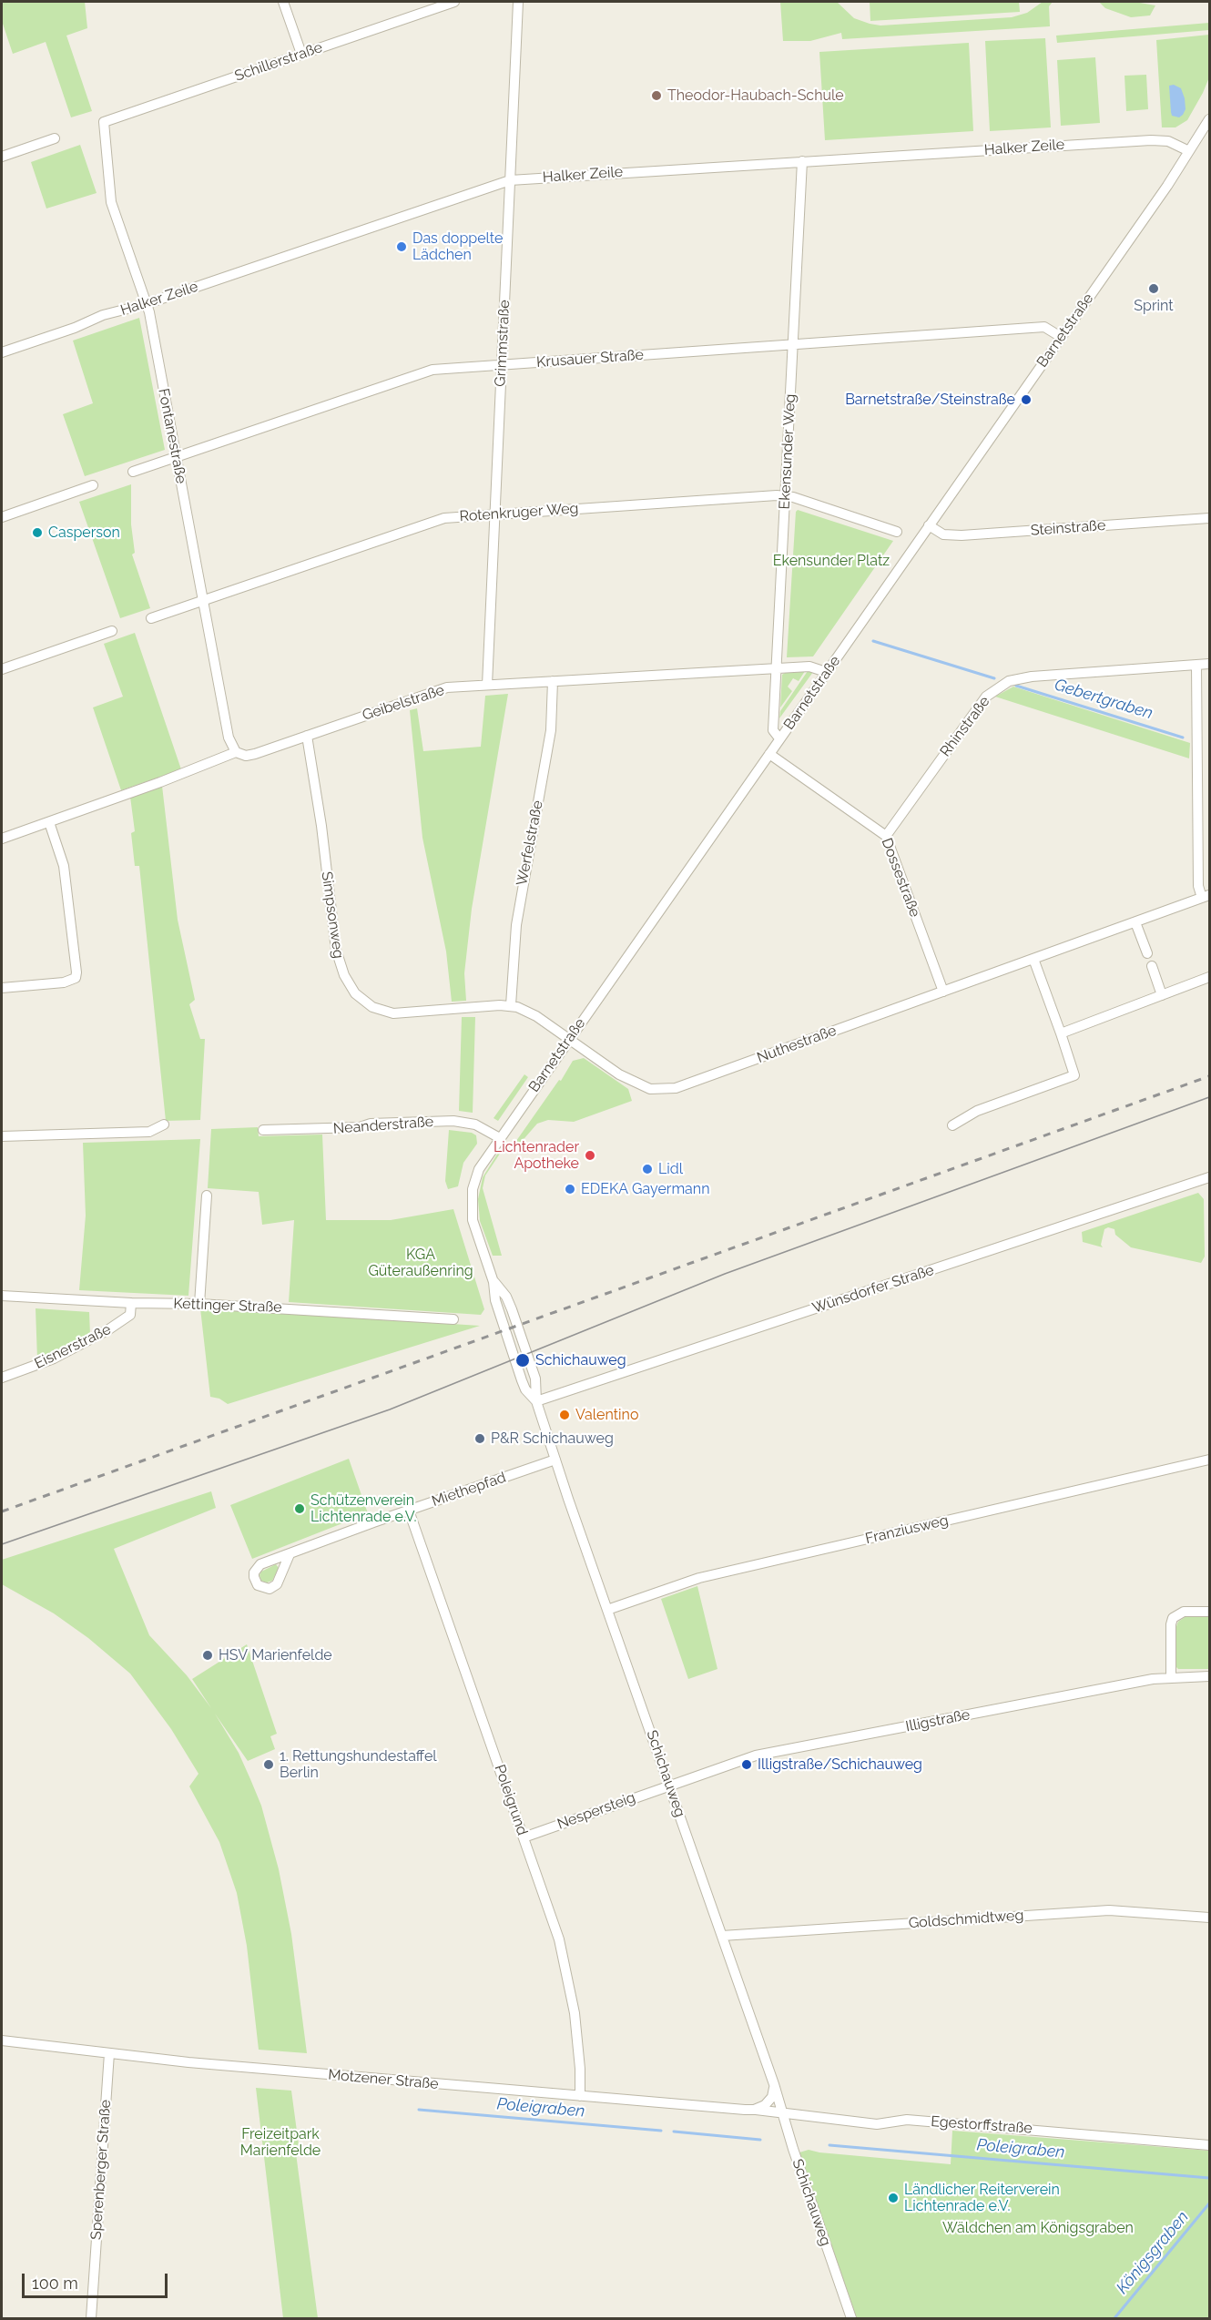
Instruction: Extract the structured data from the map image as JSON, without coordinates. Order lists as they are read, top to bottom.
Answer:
{
  "streets": {
    "street": [
      "Schillerstraße",
      "Halker Zeile",
      "Barnetstraße",
      "Grimmstraße",
      "Krusauer Straße",
      "Fontanestraße",
      "Ekensunder Weg",
      "Rotenkruger Weg",
      "Steinstraße",
      "Geibelstraße",
      "Rhinstraße",
      "Werfelstraße",
      "Dossestraße",
      "Simpsonweg",
      "Nuthestraße",
      "Neanderstraße",
      "Wünsdorfer Straße",
      "Kettinger Straße",
      "Eisnerstraße",
      "Miethepfad",
      "Franziusweg",
      "Illigstraße",
      "Schichauweg",
      "Poleigrund",
      "Nespersteig",
      "Goldschmidtweg",
      "Motzener Straße",
      "Egestorffstraße",
      "Sperenberger Straße"
    ]
  },
  "crossings": [
    ["Schillerstraße", "Fontanestraße"],
    ["Halker Zeile", "Barnetstraße"],
    ["Halker Zeile", "Grimmstraße"],
    ["Halker Zeile", "Fontanestraße"],
    ["Halker Zeile", "Ekensunder Weg"],
    ["Barnetstraße", "Krusauer Straße"],
    ["Barnetstraße", "Ekensunder Weg"],
    ["Barnetstraße", "Steinstraße"],
    ["Barnetstraße", "Geibelstraße"],
    ["Barnetstraße", "Dossestraße"],
    ["Barnetstraße", "Simpsonweg"],
    ["Barnetstraße", "Nuthestraße"],
    ["Barnetstraße", "Neanderstraße"],
    ["Barnetstraße", "Wünsdorfer Straße"],
    ["Barnetstraße", "Schichauweg"],
    ["Grimmstraße", "Krusauer Straße"],
    ["Grimmstraße", "Rotenkruger Weg"],
    ["Grimmstraße", "Geibelstraße"],
    ["Krusauer Straße", "Fontanestraße"],
    ["Krusauer Straße", "Ekensunder Weg"],
    ["Fontanestraße", "Rotenkruger Weg"],
    ["Fontanestraße", "Geibelstraße"],
    ["Ekensunder Weg", "Rotenkruger Weg"],
    ["Ekensunder Weg", "Geibelstraße"],
    ["Geibelstraße", "Werfelstraße"],
    ["Geibelstraße", "Simpsonweg"],
    ["Rhinstraße", "Dossestraße"],
    ["Werfelstraße", "Simpsonweg"],
    ["Dossestraße", "Nuthestraße"],
    ["Simpsonweg", "Nuthestraße"],
    ["Wünsdorfer Straße", "Schichauweg"],
    ["Kettinger Straße", "Eisnerstraße"],
    ["Miethepfad", "Schichauweg"],
    ["Miethepfad", "Poleigrund"],
    ["Franziusweg", "Schichauweg"],
    ["Illigstraße", "Schichauweg"],
    ["Illigstraße", "Nespersteig"],
    ["Schichauweg", "Nespersteig"],
    ["Schichauweg", "Goldschmidtweg"],
    ["Schichauweg", "Motzener Straße"],
    ["Schichauweg", "Egestorffstraße"],
    ["Poleigrund", "Nespersteig"],
    ["Poleigrund", "Motzener Straße"],
    ["Motzener Straße", "Egestorffstraße"],
    ["Motzener Straße", "Sperenberger Straße"]
  ],
  "water": ["Gebertgraben", "Poleigraben", "Königsgraben"],
  "parks": [
    "Ekensunder Platz",
    "KGA Güteraußenring",
    "Freizeitpark Marienfelde",
    "Wäldchen am Königsgraben"
  ],
  "places": [
    "Theodor-Haubach-Schule",
    "Das doppelte Lädchen",
    "Sprint",
    "Barnetstraße/Steinstraße",
    "Casperson",
    "Lichtenrader Apotheke",
    "Lidl",
    "EDEKA Gayermann",
    "Schichauweg",
    "Valentino",
    "P&R Schichauweg",
    "Schützenverein Lichtenrade e.V.",
    "HSV Marienfelde",
    "1. Rettungshundestaffel Berlin",
    "Illigstraße/Schichauweg",
    "Ländlicher Reiterverein Lichtenrade e.V."
  ],
  "scale_bar": "100 m"
}
